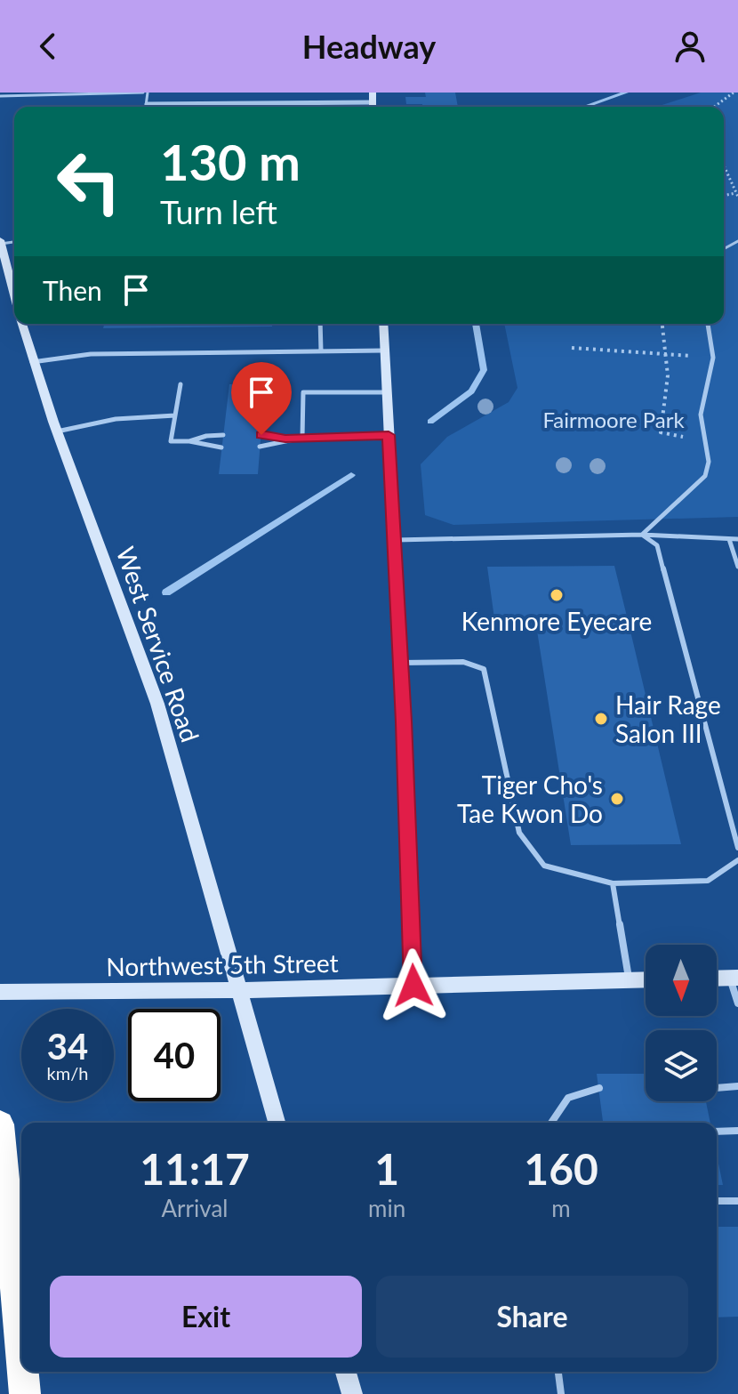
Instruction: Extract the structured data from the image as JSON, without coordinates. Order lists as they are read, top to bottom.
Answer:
{
  "streets": {
    "street": ["West Service Road", "Northwest 5th Street"]
  },
  "crossings": [
    ["West Service Road", "Northwest 5th Street"]
  ],
  "parks": ["Fairmoore Park"],
  "places": ["Kenmore Eyecare", "Hair Rage Salon III", "Tiger Cho's Tae Kwon Do"],
  "north": "bottom",
  "page": {
    "header": "Headway",
    "turn": ["130 m", "Turn left"],
    "then": "Then",
    "speed": "34 km/h",
    "limit": "40",
    "eta": [
      "11:17",
      "Arrival",
      "1",
      "min",
      "160",
      "m"
    ],
    "buttons": ["Exit", "Share"]
  }
}
